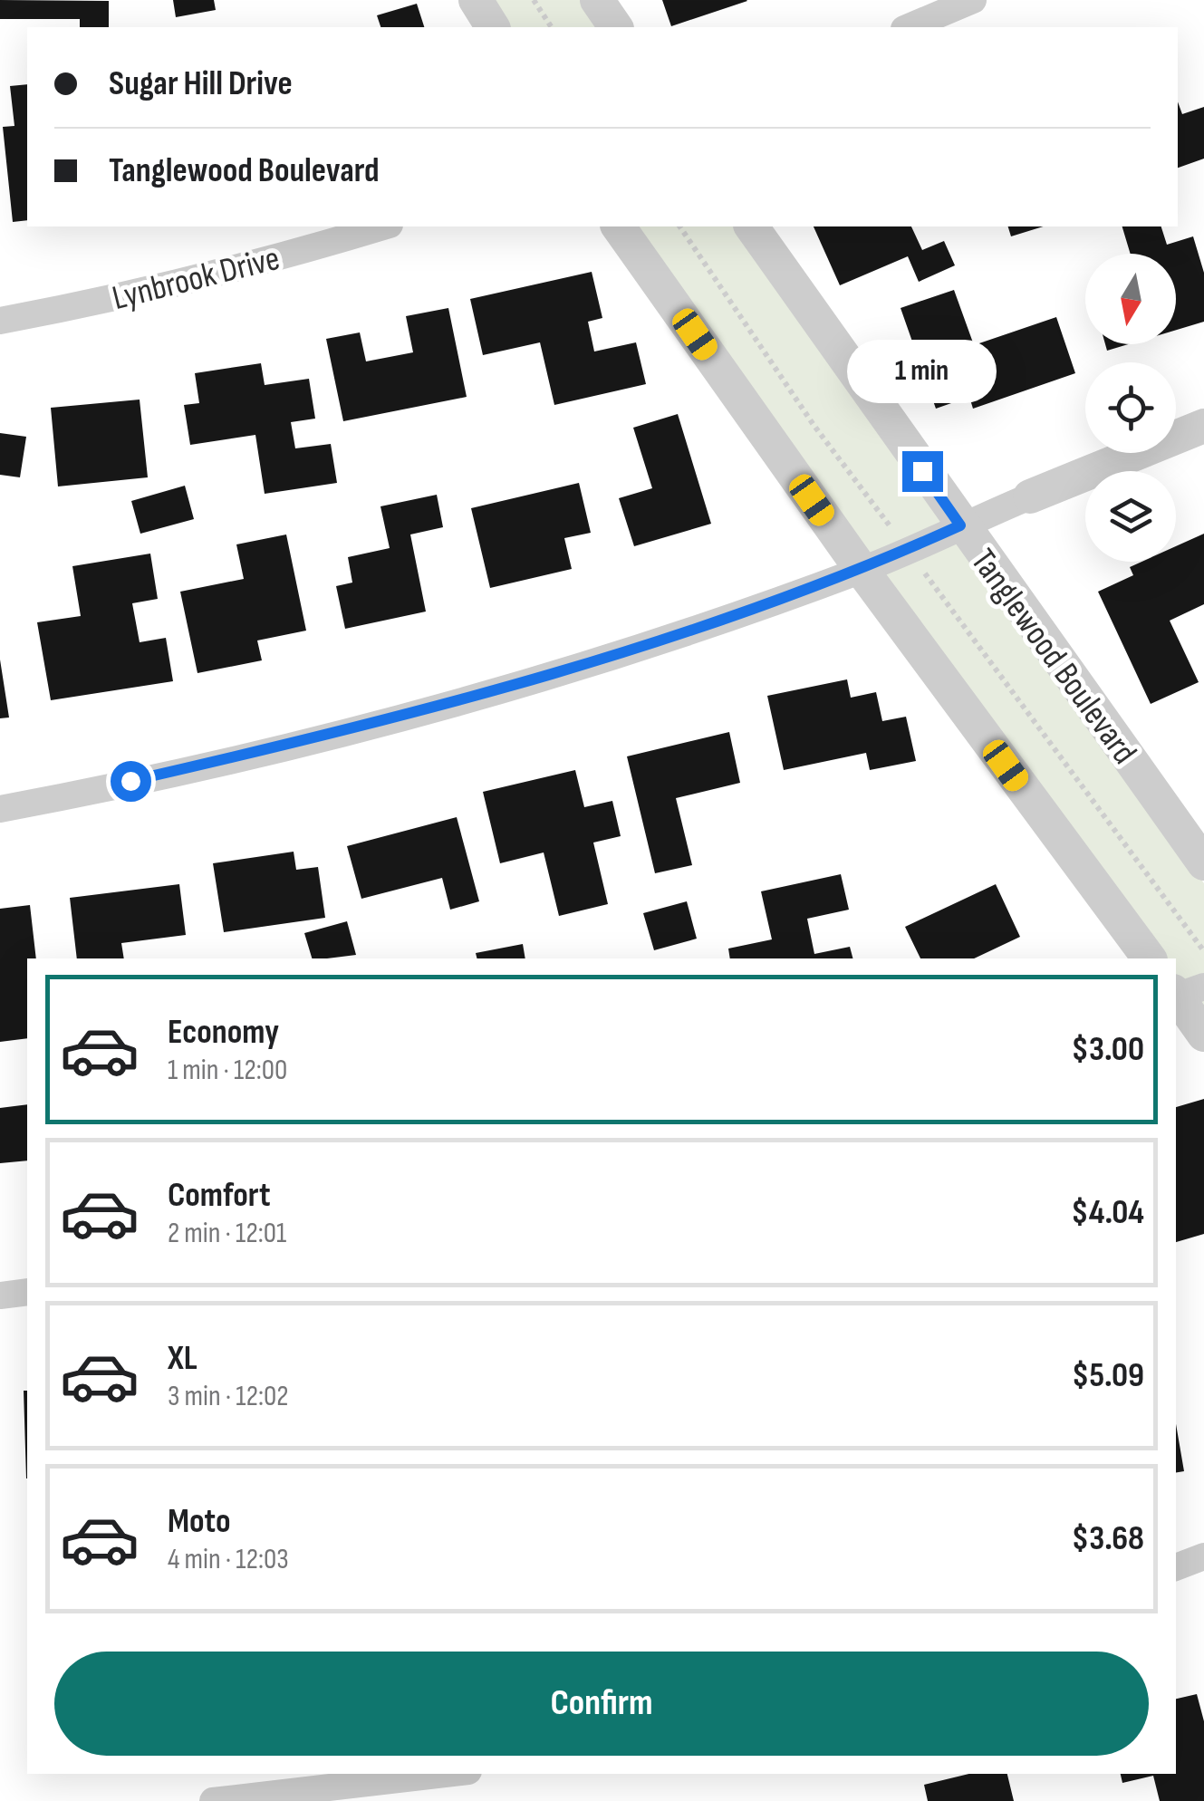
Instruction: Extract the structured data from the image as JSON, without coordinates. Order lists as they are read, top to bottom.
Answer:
{
  "streets": {
    "street": ["Lynbrook Drive", "Tanglewood Boulevard"]
  },
  "north": "bottom",
  "page": {
    "banner": ["Sugar Hill Drive", "Tanglewood Boulevard"],
    "bubble": "1 min",
    "list": [
      {
        "name": "Economy",
        "note": "1 min · 12:00",
        "value": "$3.00"
      },
      {
        "name": "Comfort",
        "note": "2 min · 12:01",
        "value": "$4.04"
      },
      {
        "name": "XL",
        "note": "3 min · 12:02",
        "value": "$5.09"
      },
      {
        "name": "Moto",
        "note": "4 min · 12:03",
        "value": "$3.68"
      }
    ],
    "buttons": "Confirm"
  }
}
